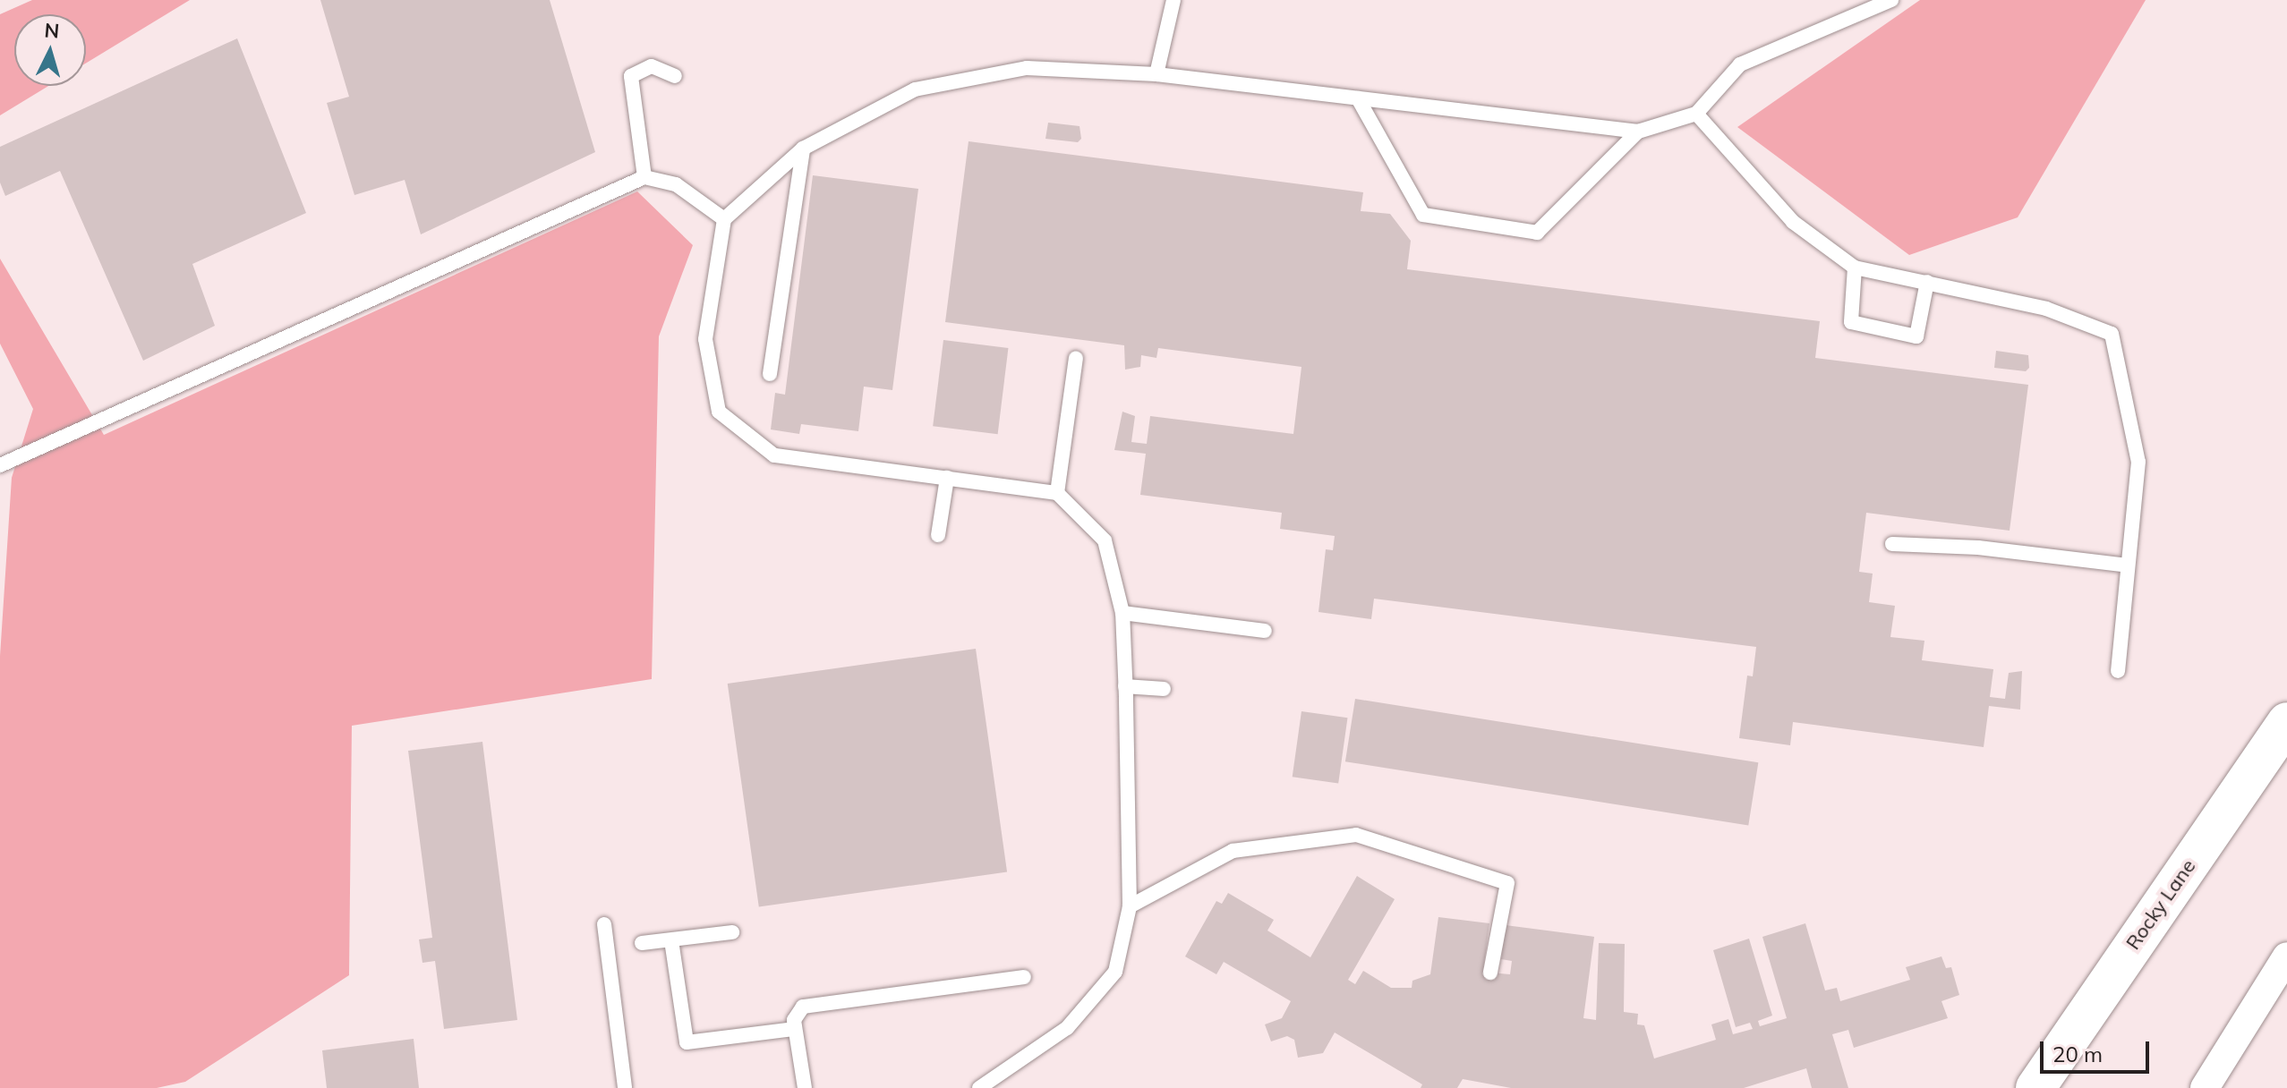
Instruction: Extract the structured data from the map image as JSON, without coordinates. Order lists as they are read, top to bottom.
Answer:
{
  "streets": {
    "highway": ["Rocky Lane"]
  },
  "scale_bar": "20 m",
  "north": "top"
}
